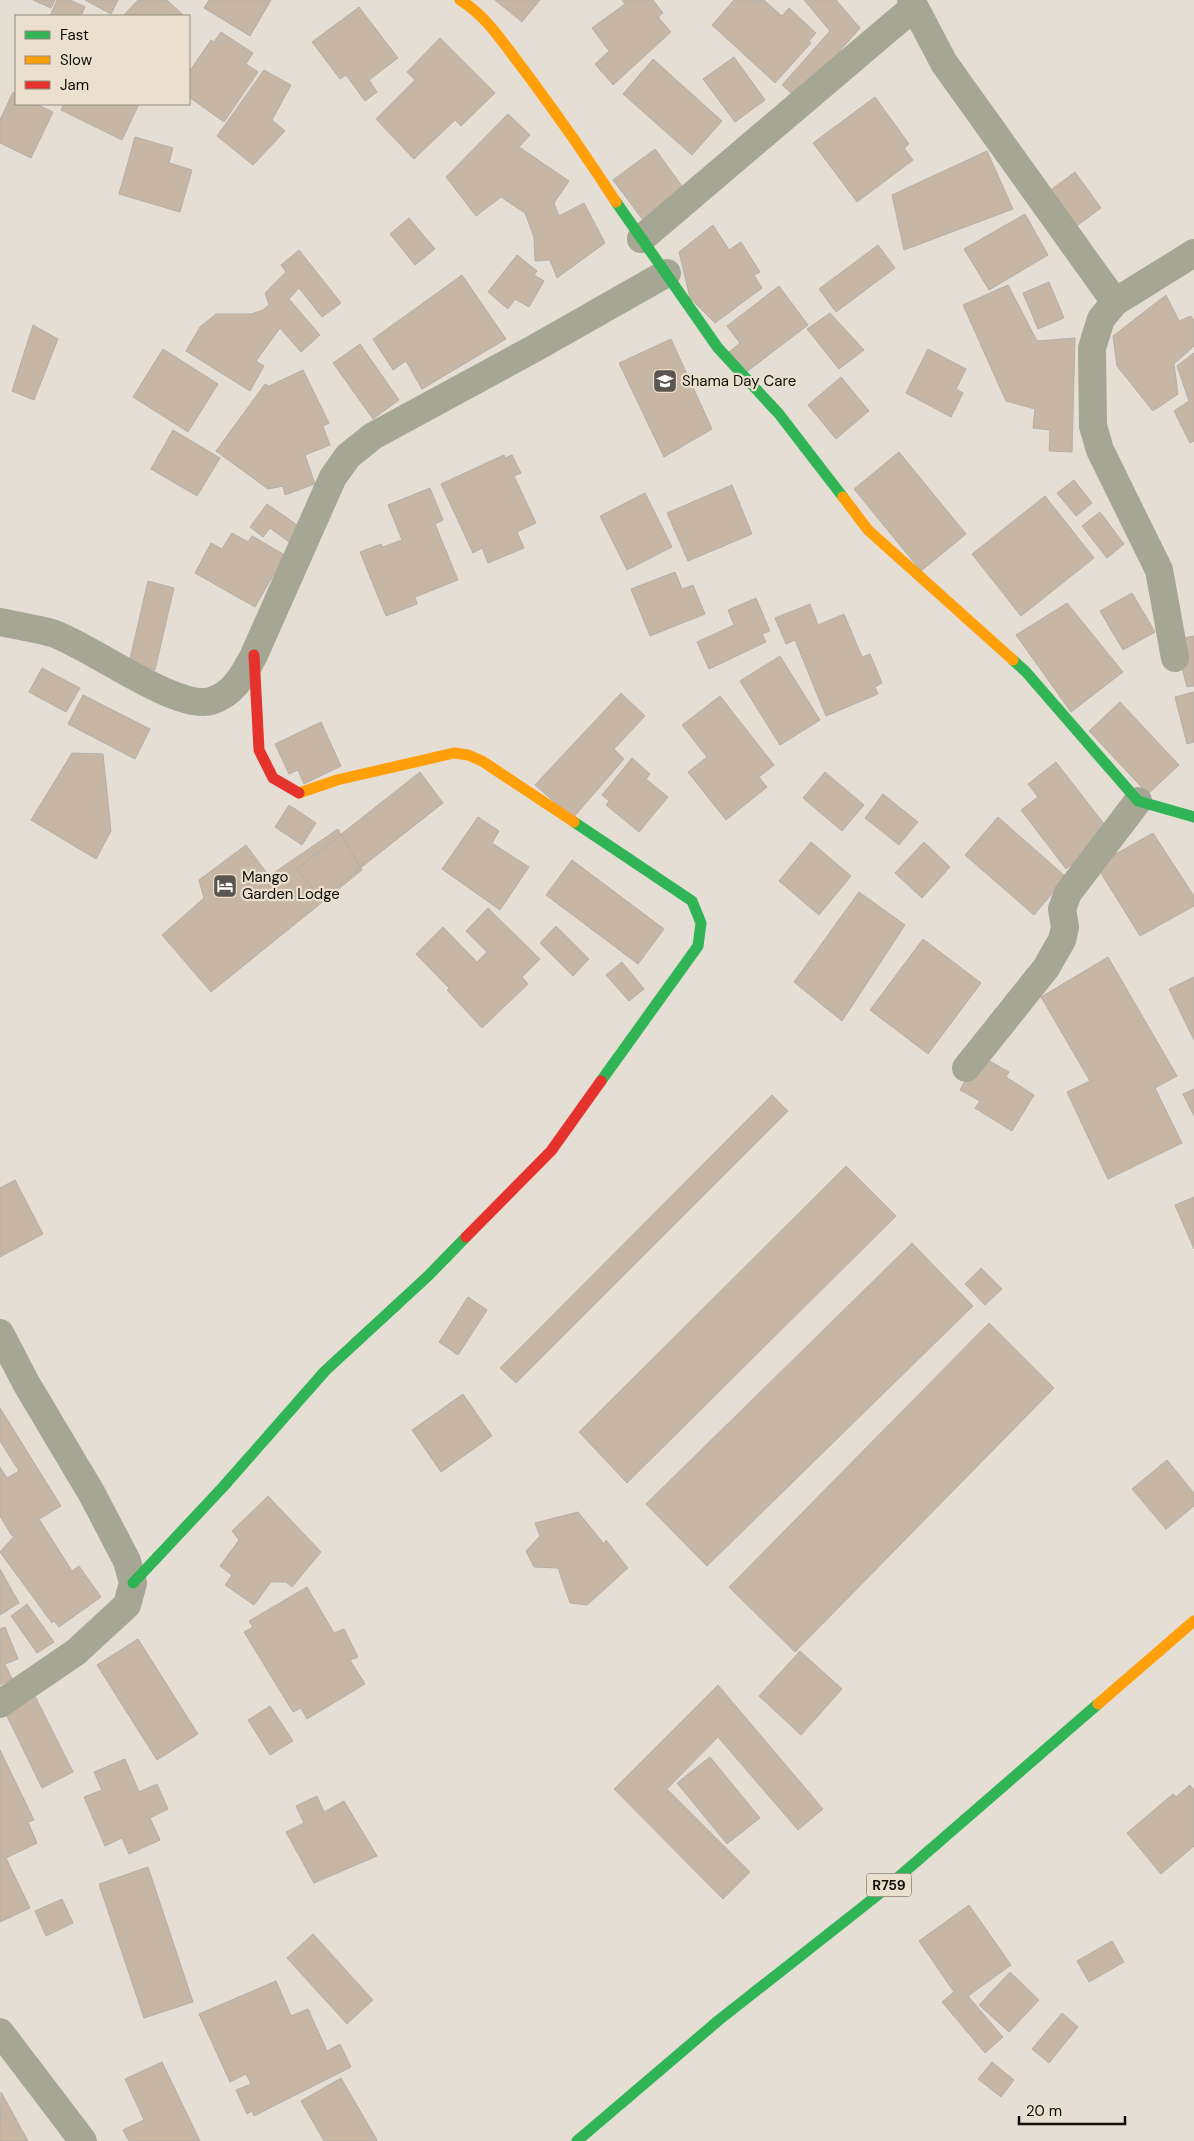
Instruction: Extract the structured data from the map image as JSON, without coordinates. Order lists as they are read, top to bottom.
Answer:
{
  "streets": {
    "street": ["R759"]
  },
  "places": {
    "school or university": ["Shama Day Care"],
    "hotel": ["Mango Garden Lodge"]
  },
  "legend": ["Fast", "Slow", "Jam"],
  "scale_bar": "20 m"
}
